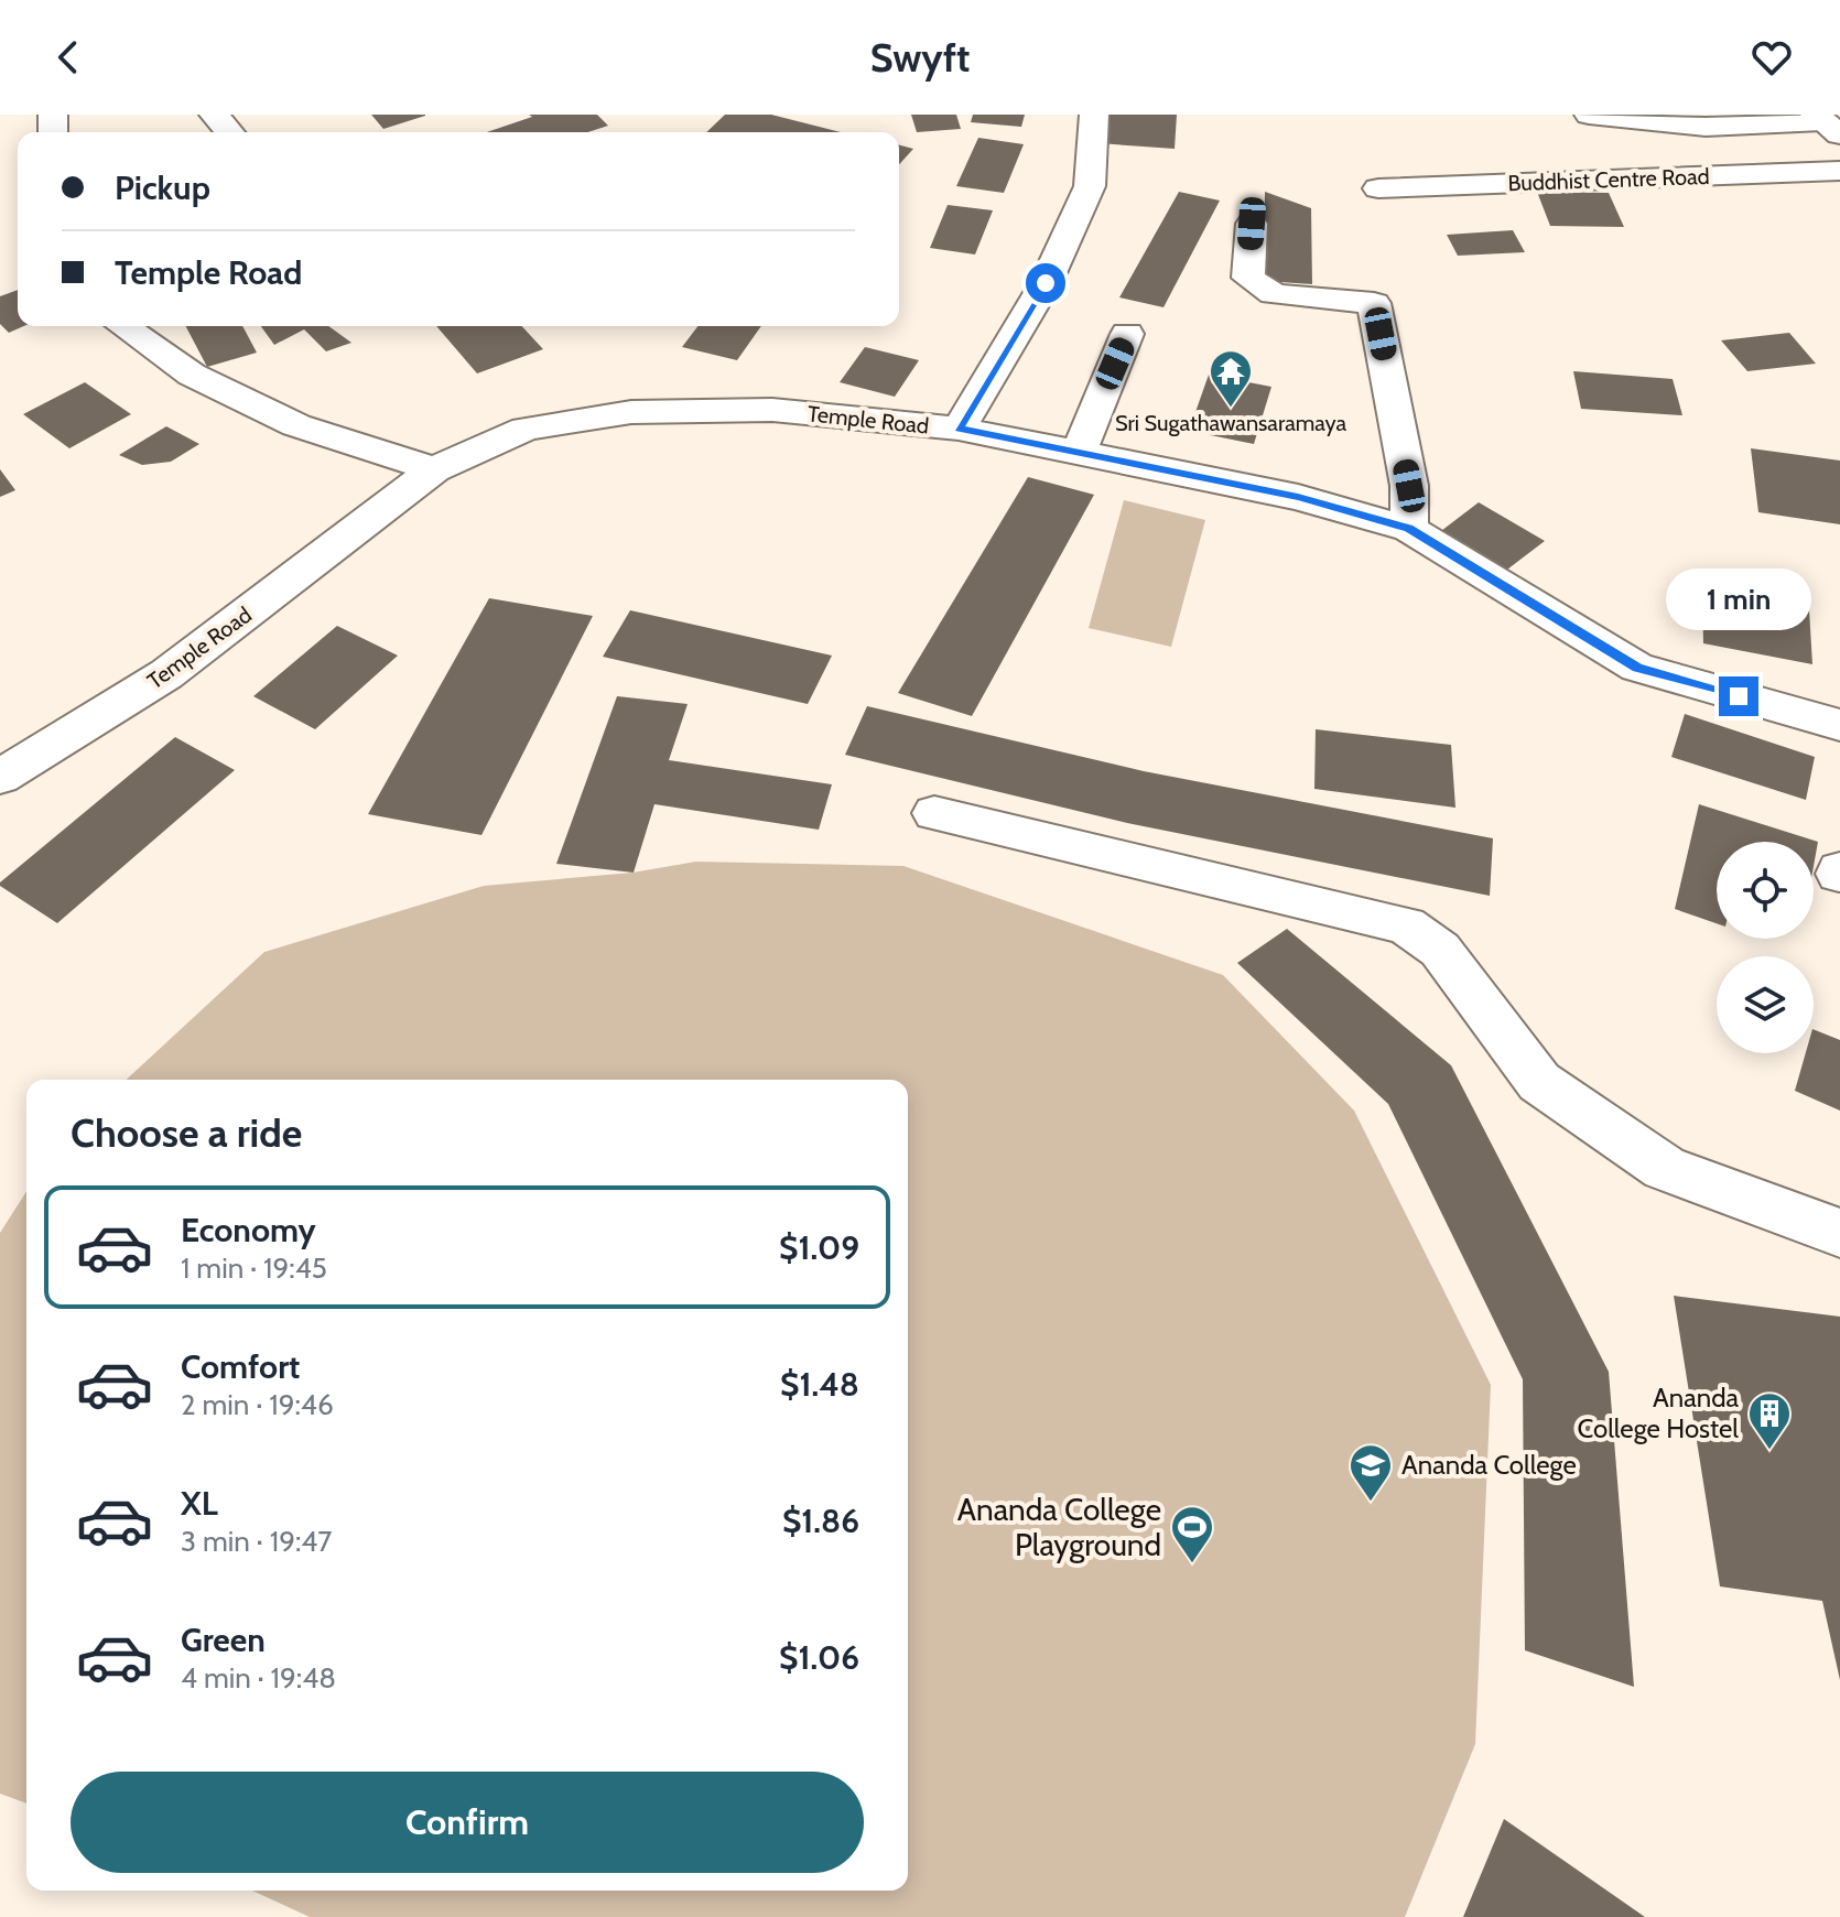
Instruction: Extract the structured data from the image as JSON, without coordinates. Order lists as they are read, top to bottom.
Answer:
{
  "streets": {
    "street": ["Buddhist Centre Road", "Temple Road"]
  },
  "places": {
    "temple": ["Sri Sugathawansaramaya"],
    "building": ["Ananda College Hostel"],
    "school or university": ["Ananda College"],
    "sports": ["Ananda College Playground"]
  },
  "page": {
    "header": "Swyft",
    "banner": ["Pickup", "Temple Road"],
    "bubble": "1 min",
    "heading": "Choose a ride",
    "list": [
      {
        "name": "Economy",
        "note": "1 min · 19:45",
        "value": "$1.09"
      },
      {
        "name": "Comfort",
        "note": "2 min · 19:46",
        "value": "$1.48"
      },
      {
        "name": "XL",
        "note": "3 min · 19:47",
        "value": "$1.86"
      },
      {
        "name": "Green",
        "note": "4 min · 19:48",
        "value": "$1.06"
      }
    ],
    "buttons": "Confirm"
  }
}
